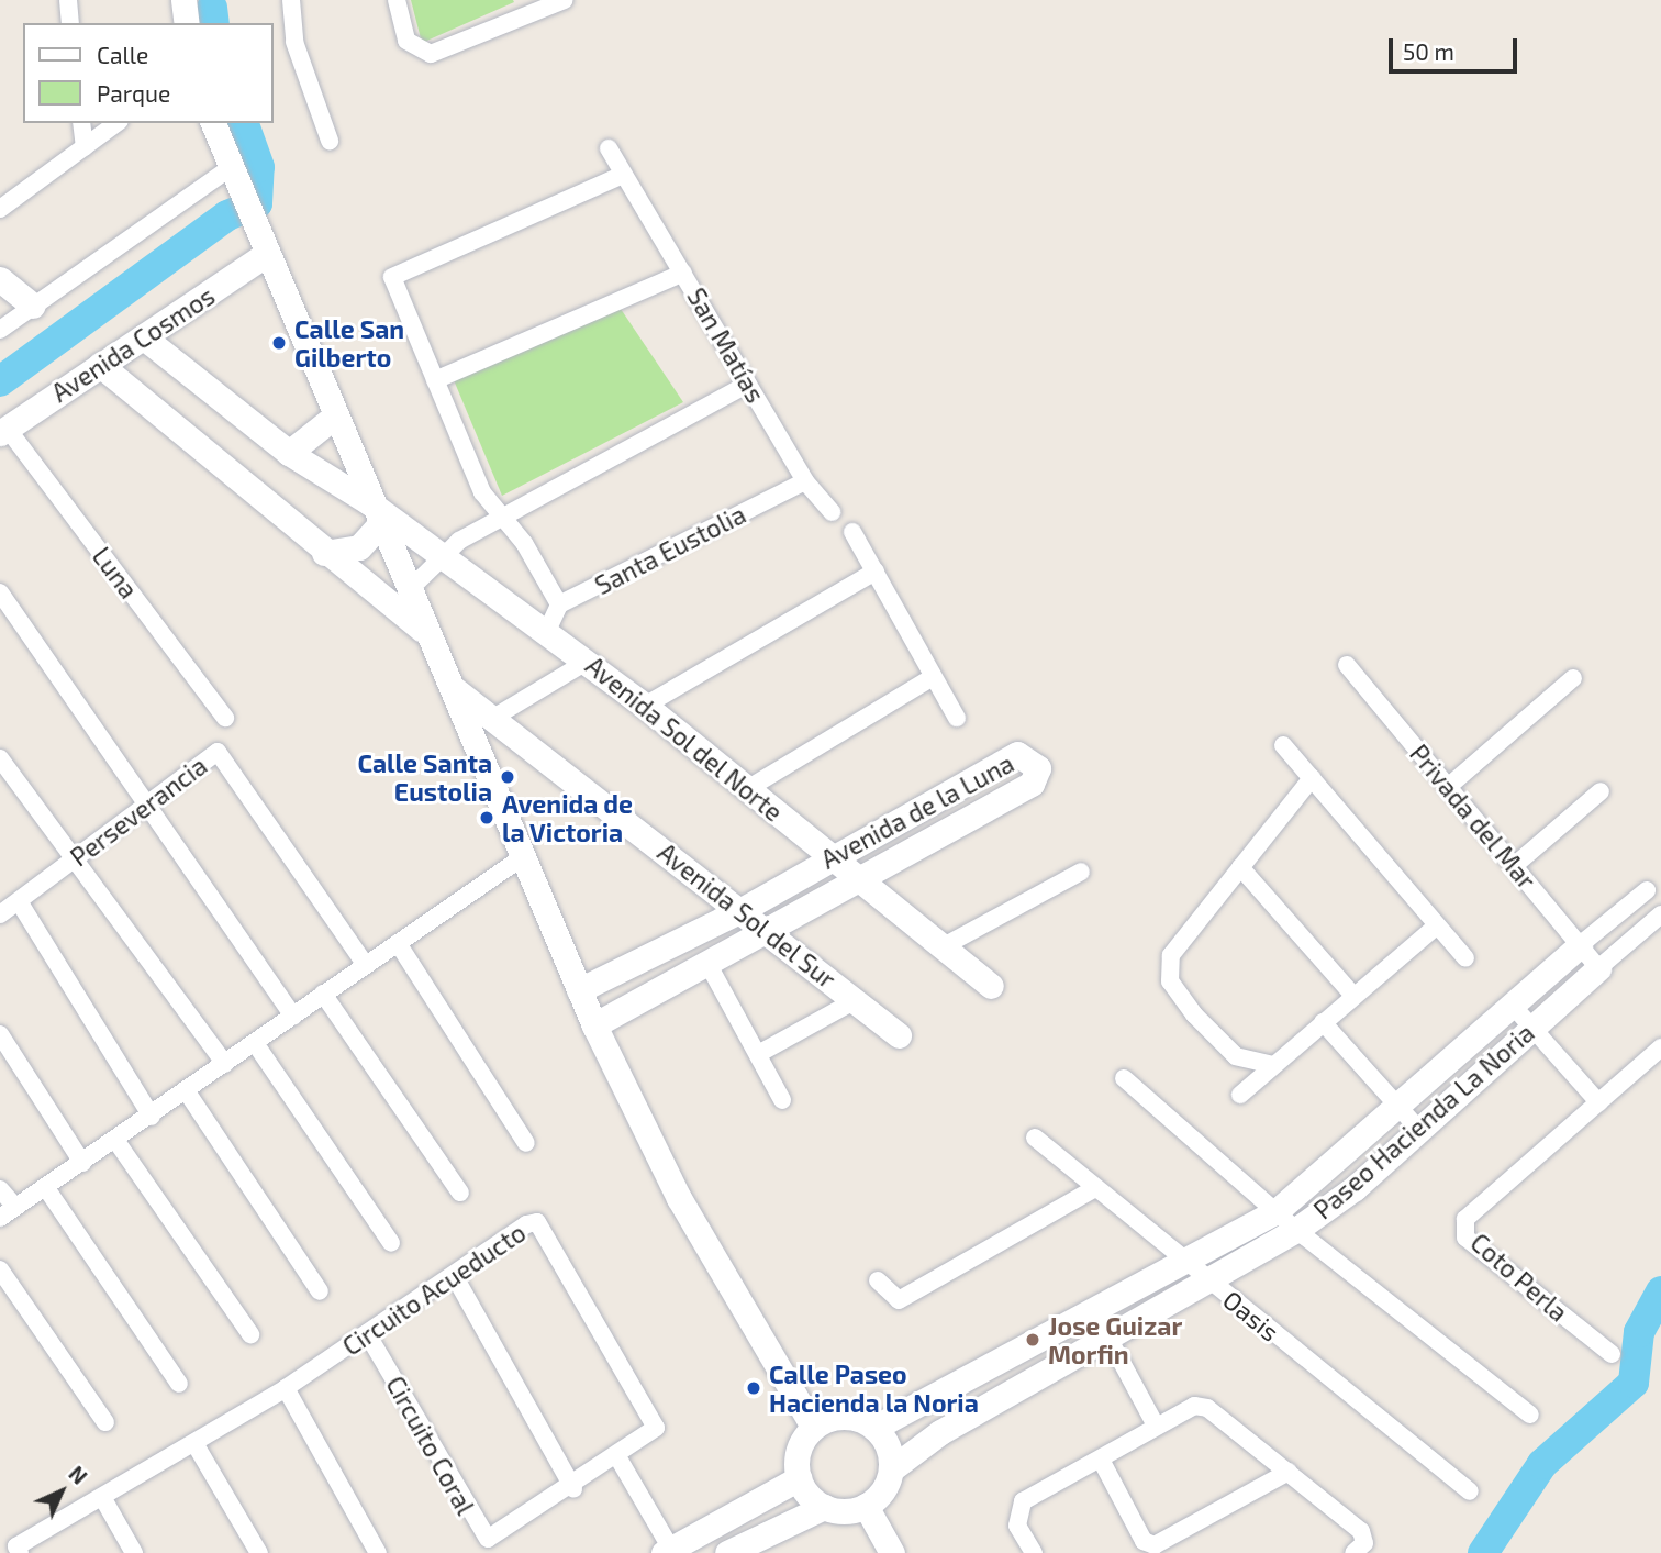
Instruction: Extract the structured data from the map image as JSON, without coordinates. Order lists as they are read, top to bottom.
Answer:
{
  "streets": {
    "street": [
      "Avenida Cosmos",
      "San Matías",
      "Santa Eustolia",
      "Luna",
      "Avenida Sol del Norte",
      "Perseverancia",
      "Avenida de la Luna",
      "Privada del Mar",
      "Avenida Sol del Sur",
      "Paseo Hacienda La Noria",
      "Coto Perla",
      "Circuito Acueducto",
      "Oasis",
      "Circuito Coral"
    ]
  },
  "crossings": [
    ["Avenida Cosmos", "Luna"],
    ["Avenida Cosmos", "Avenida Sol del Norte"],
    ["San Matías", "Santa Eustolia"],
    ["Avenida Sol del Norte", "Avenida de la Luna"],
    ["Avenida de la Luna", "Avenida Sol del Sur"],
    ["Privada del Mar", "Paseo Hacienda La Noria"],
    ["Paseo Hacienda La Noria", "Oasis"],
    ["Circuito Acueducto", "Circuito Coral"]
  ],
  "places": [
    "Calle San Gilberto",
    "Calle Santa Eustolia",
    "Avenida de la Victoria",
    "Jose Guizar Morfin",
    "Calle Paseo Hacienda la Noria"
  ],
  "legend": ["Calle", "Parque"],
  "scale_bar": "50 m",
  "north": "top right"
}
